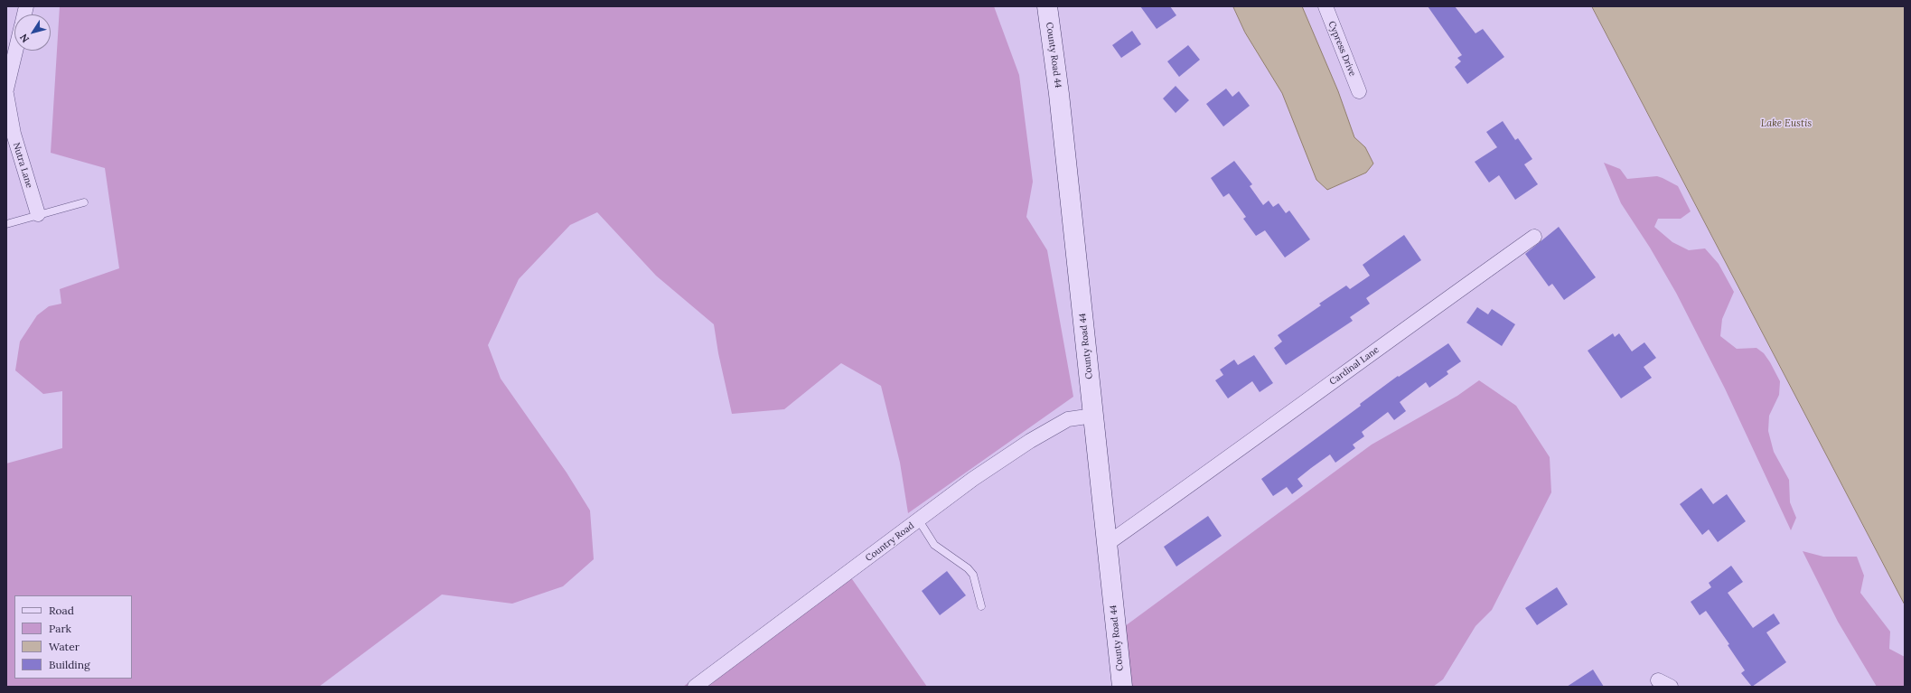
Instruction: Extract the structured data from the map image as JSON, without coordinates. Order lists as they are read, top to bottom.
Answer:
{
  "streets": {
    "main road": ["County Road 44"],
    "street": [
      "Cypress Drive",
      "Nutra Lane",
      "Cardinal Lane",
      "Country Road"
    ]
  },
  "crossings": [
    ["County Road 44", "Cardinal Lane"],
    ["County Road 44", "Country Road"]
  ],
  "water": ["Lake Eustis"],
  "legend": [
    "Road",
    "Park",
    "Water",
    "Building"
  ],
  "north": "bottom left"
}
